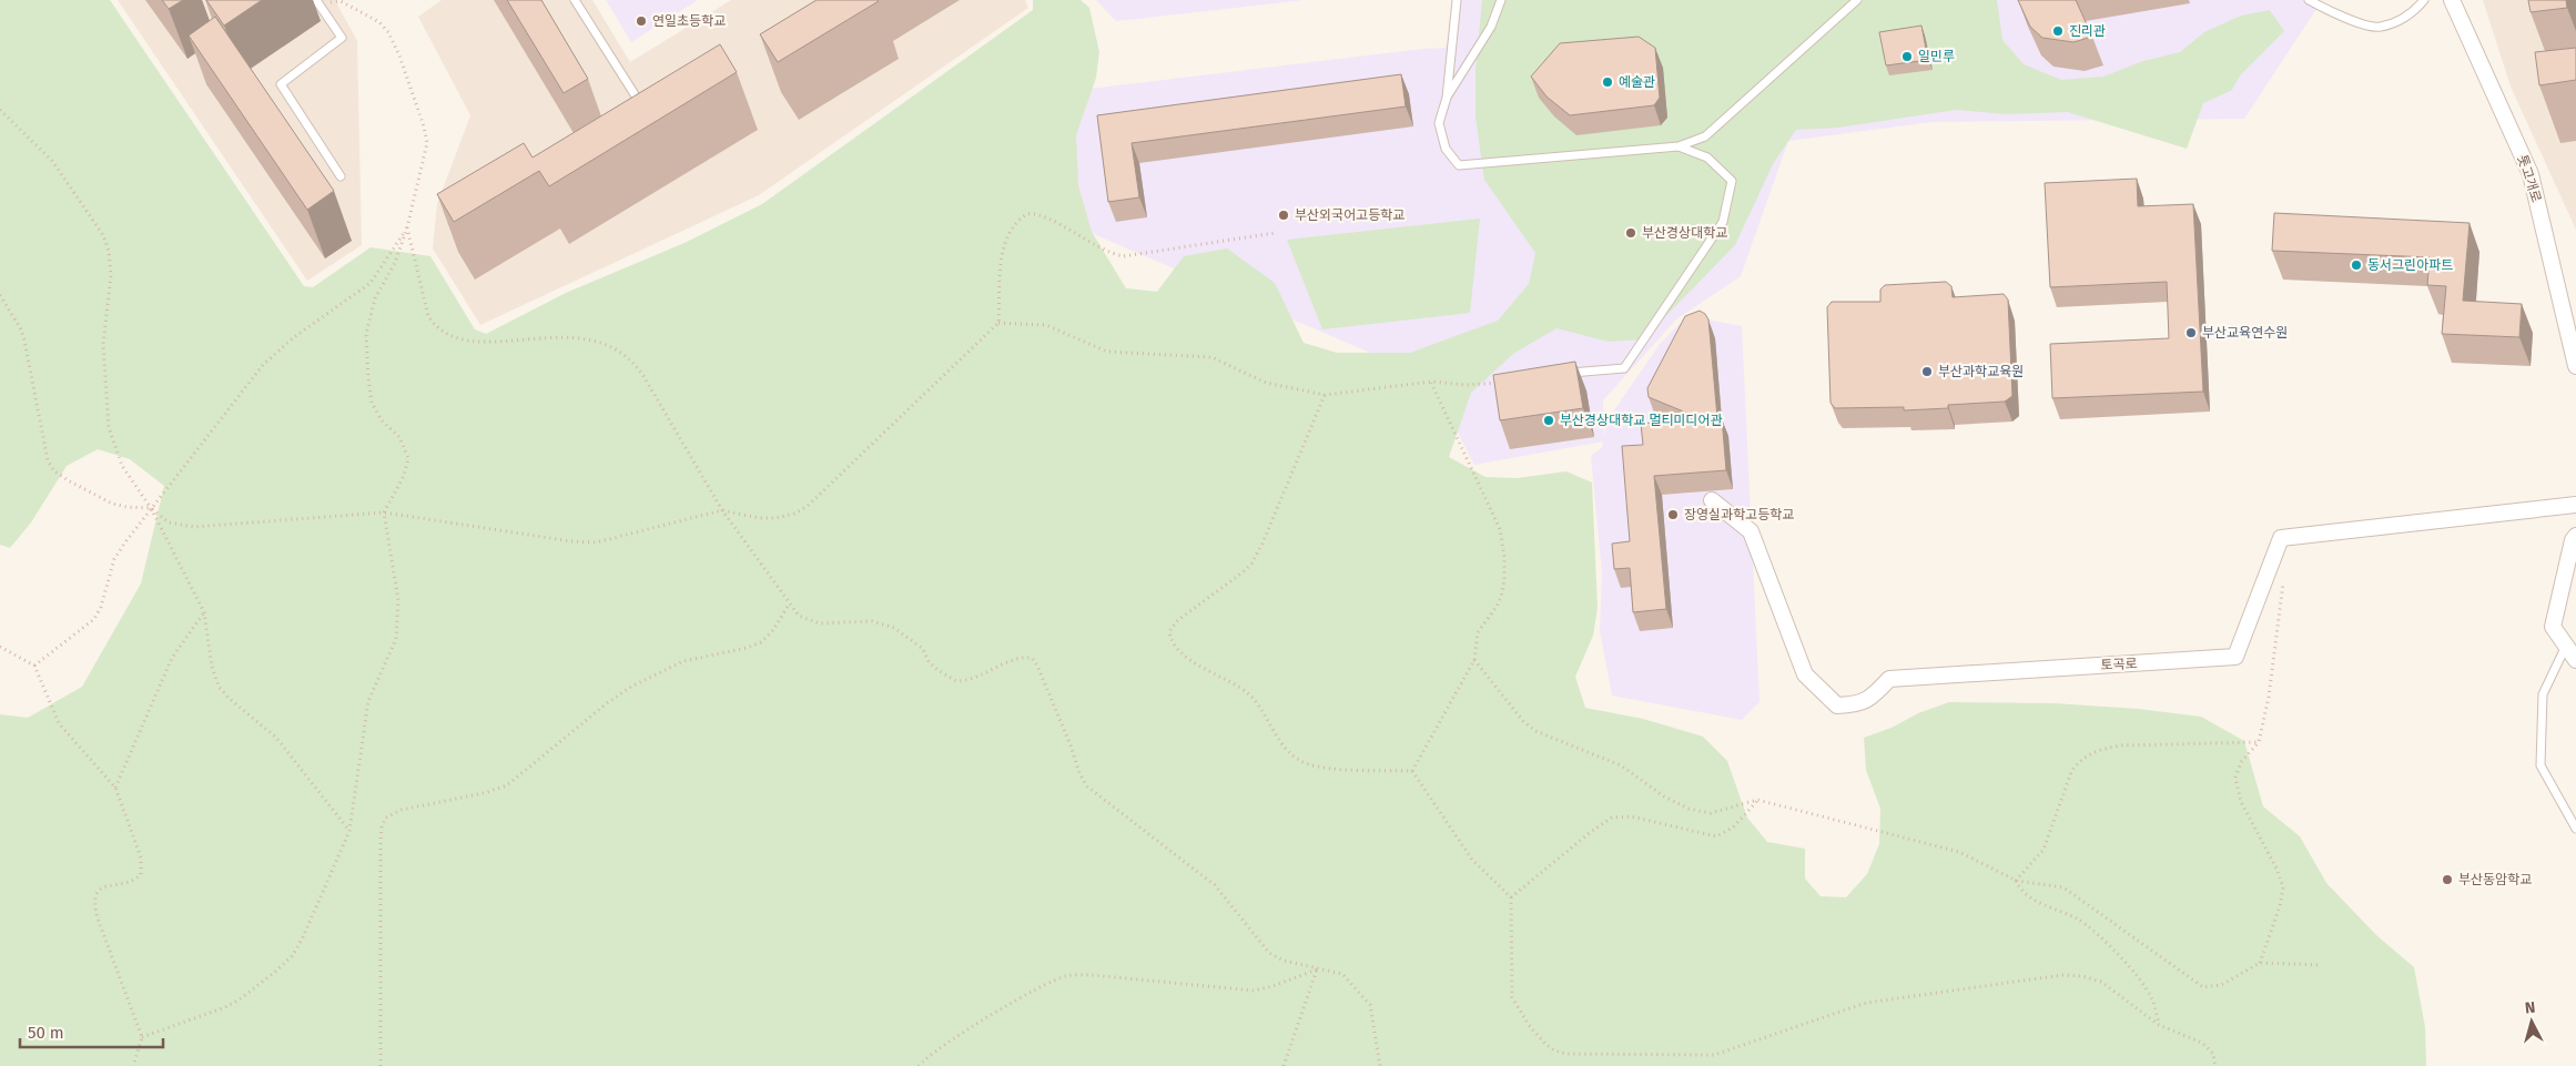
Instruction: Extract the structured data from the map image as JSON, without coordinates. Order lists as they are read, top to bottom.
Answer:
{
  "streets": {
    "street": ["톳고개로", "토곡로"]
  },
  "places": [
    "연일초등학교",
    "진리관",
    "일민루",
    "예술관",
    "부산외국어고등학교",
    "부산경상대학교",
    "동서그린아파트",
    "부산교육연수원",
    "부산과학교육원",
    "부산경상대학교 멀티미디어관",
    "장영실과학고등학교",
    "부산동암학교"
  ],
  "scale_bar": "50 m",
  "north": "top"
}
